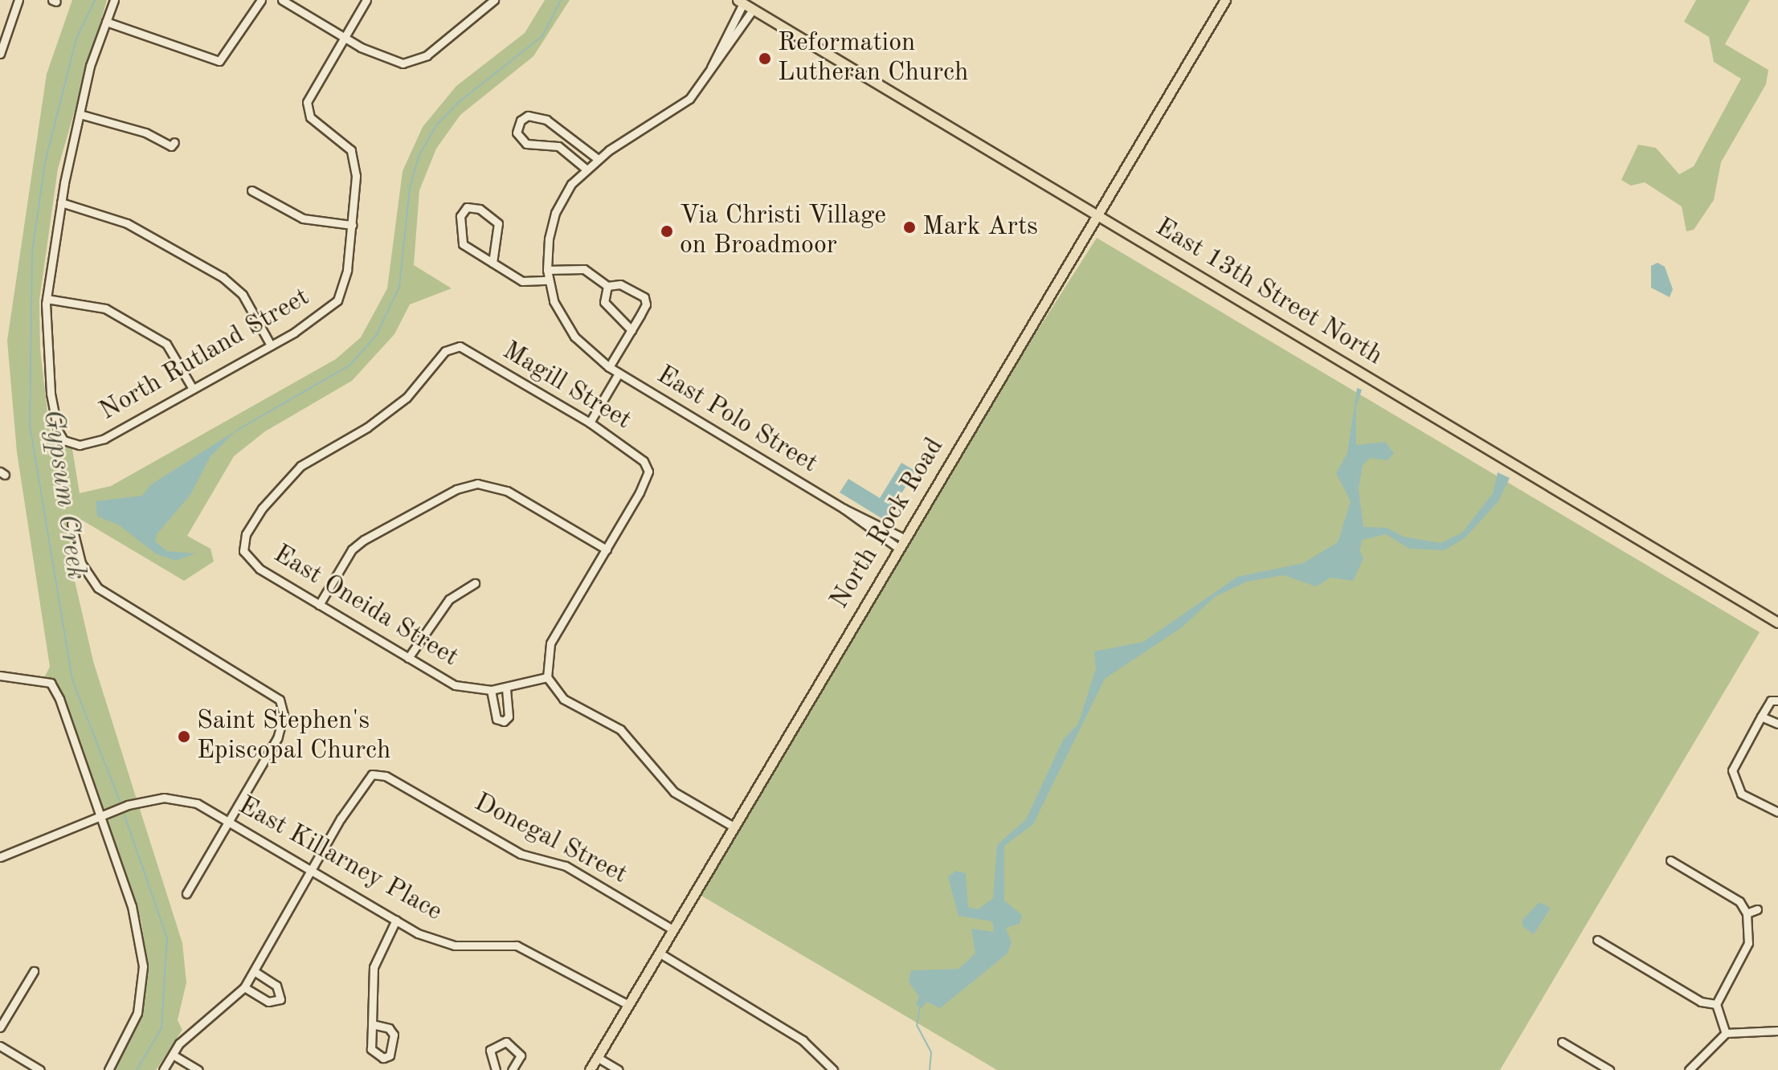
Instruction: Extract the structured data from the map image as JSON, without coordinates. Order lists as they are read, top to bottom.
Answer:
{
  "streets": {
    "main road": ["East 13th Street North", "North Rock Road"],
    "street": [
      "North Rutland Street",
      "Magill Street",
      "East Polo Street",
      "East Oneida Street",
      "Donegal Street",
      "East Killarney Place"
    ]
  },
  "crossings": [
    ["East 13th Street North", "North Rock Road"],
    ["Magill Street", "East Oneida Street"],
    ["East Polo Street", "North Rock Road"],
    ["North Rock Road", "Donegal Street"],
    ["North Rock Road", "East Killarney Place"],
    ["Donegal Street", "East Killarney Place"]
  ],
  "water": ["Gypsum Creek"],
  "places": [
    "Reformation Lutheran Church",
    "Mark Arts",
    "Via Christi Village on Broadmoor",
    "Saint Stephen's Episcopal Church"
  ]
}
